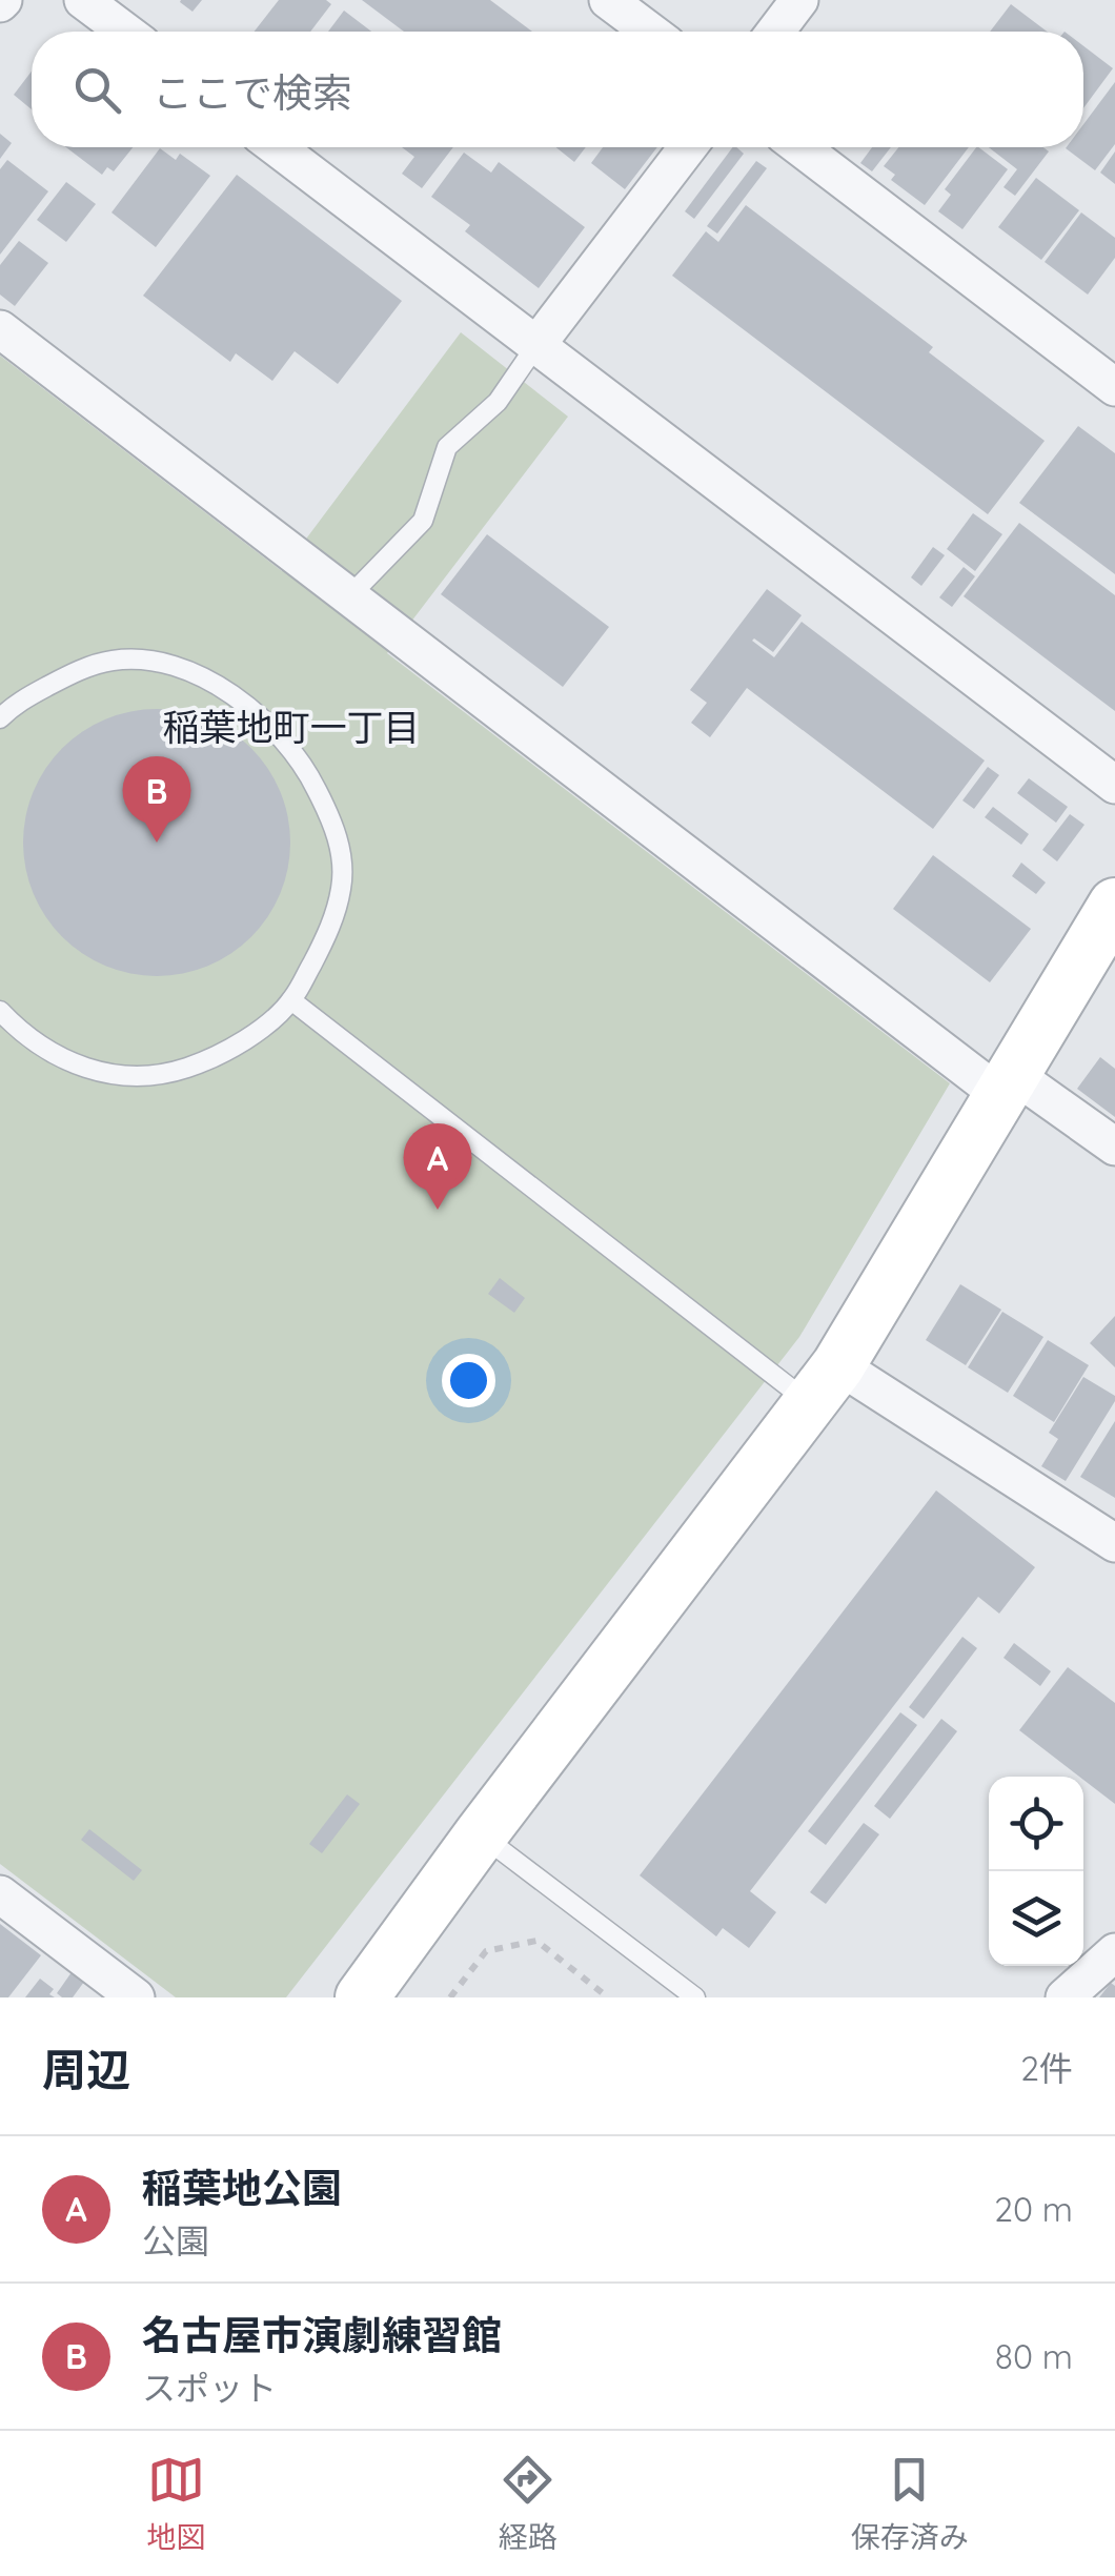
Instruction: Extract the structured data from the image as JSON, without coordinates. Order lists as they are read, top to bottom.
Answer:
{
  "districts": ["稲葉地町一丁目"],
  "page": {
    "search": "ここで検索",
    "pins": ["B", "A"],
    "heading": ["周辺", "2件"],
    "list": [
      {
        "mark": "A",
        "name": "稲葉地公園",
        "note": "公園",
        "value": "20 m"
      },
      {
        "mark": "B",
        "name": "名古屋市演劇練習館",
        "note": "スポット",
        "value": "80 m"
      }
    ],
    "nav": ["地図", "経路", "保存済み"]
  }
}
